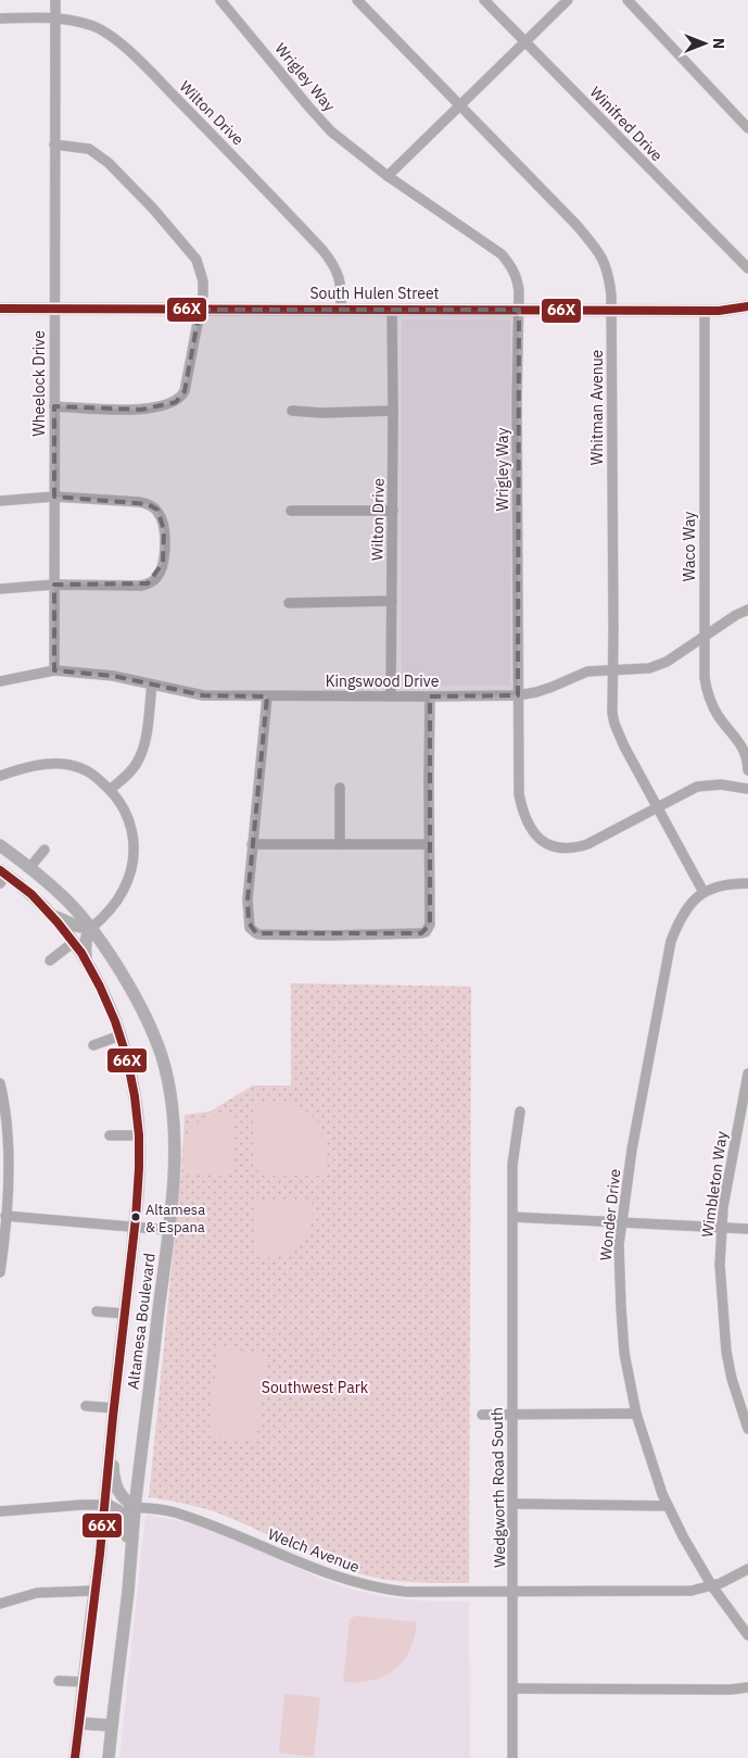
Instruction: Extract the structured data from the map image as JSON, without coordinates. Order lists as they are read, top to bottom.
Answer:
{
  "streets": {
    "main road": ["South Hulen Street", "Altamesa Boulevard"],
    "street": [
      "Wrigley Way",
      "Wilton Drive",
      "Winifred Drive",
      "Wheelock Drive",
      "Whitman Avenue",
      "Waco Way",
      "Kingswood Drive",
      "Wimbleton Way",
      "Wonder Drive",
      "Wedgworth Road South",
      "Welch Avenue"
    ]
  },
  "crossings": [
    ["Wrigley Way", "South Hulen Street"],
    ["Wrigley Way", "Whitman Avenue"],
    ["Wrigley Way", "Kingswood Drive"],
    ["Wilton Drive", "South Hulen Street"],
    ["Wilton Drive", "Wheelock Drive"],
    ["Wilton Drive", "Kingswood Drive"],
    ["South Hulen Street", "Wheelock Drive"],
    ["South Hulen Street", "Whitman Avenue"],
    ["South Hulen Street", "Waco Way"],
    ["Wheelock Drive", "Kingswood Drive"],
    ["Whitman Avenue", "Kingswood Drive"],
    ["Whitman Avenue", "Wonder Drive"],
    ["Waco Way", "Kingswood Drive"],
    ["Wonder Drive", "Welch Avenue"],
    ["Altamesa Boulevard", "Welch Avenue"],
    ["Wedgworth Road South", "Welch Avenue"]
  ],
  "parks": ["Southwest Park"],
  "places": ["Altamesa & Espana"],
  "lines": ["transit line 66X"],
  "north": "right"
}
